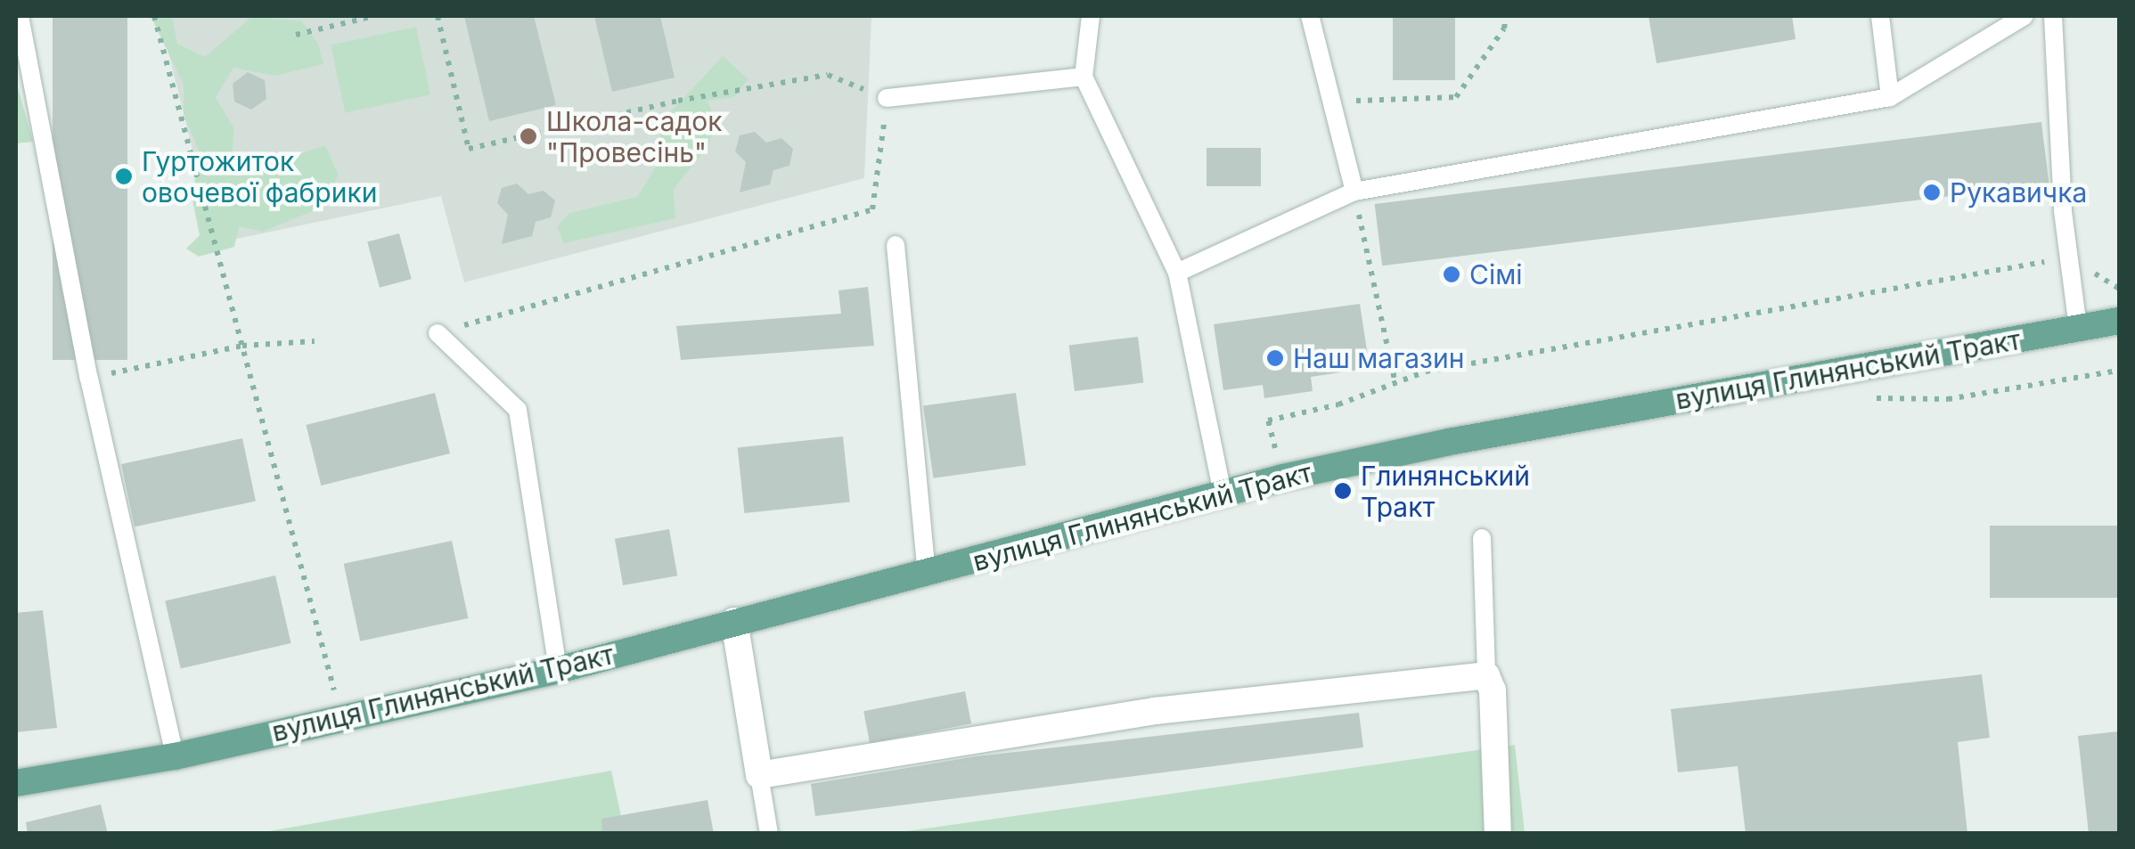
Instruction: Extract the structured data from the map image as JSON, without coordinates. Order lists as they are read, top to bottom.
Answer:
{
  "streets": {
    "main road": ["вулиця Глинянський Тракт"]
  },
  "places": [
    "Школа-садок \"Провесінь\"",
    "Гуртожиток овочевої фабрики",
    "Рукавичка",
    "Сімі",
    "Наш магазин",
    "Глинянський Тракт"
  ]
}
